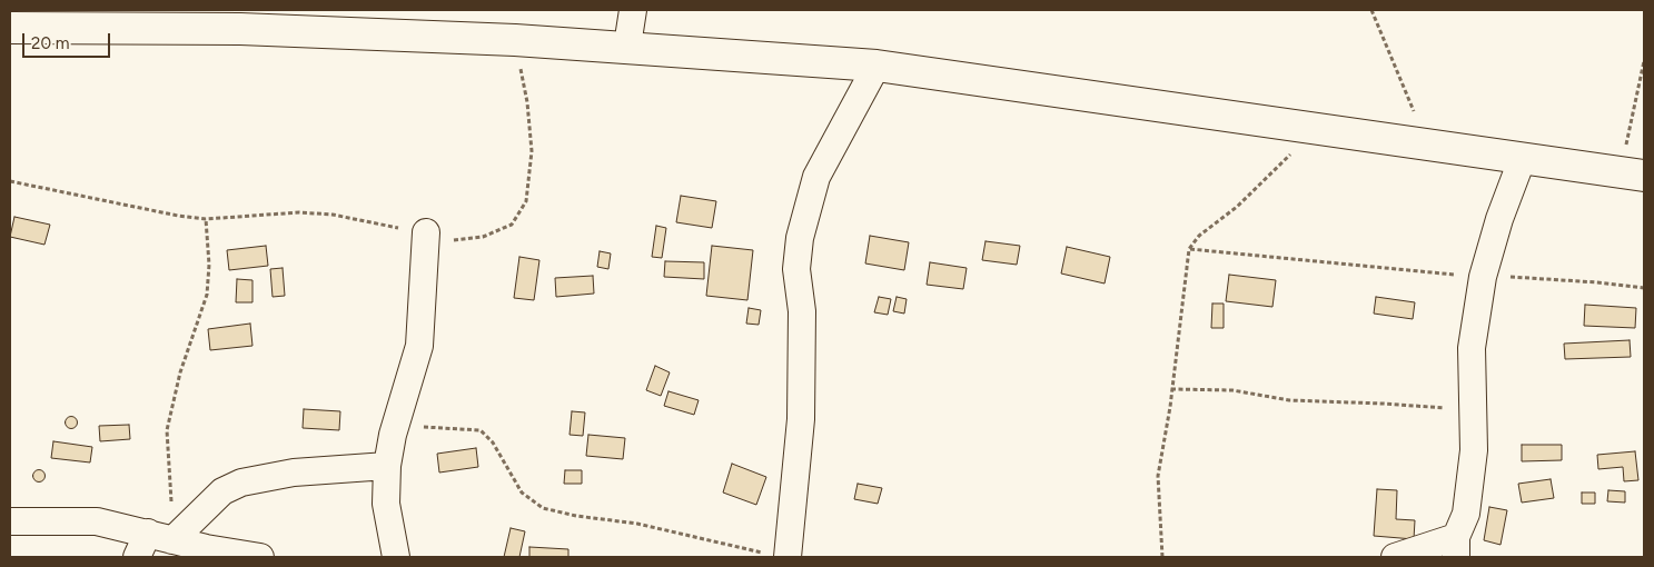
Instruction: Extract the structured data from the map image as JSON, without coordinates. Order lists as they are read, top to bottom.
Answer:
{
  "scale_bar": "20 m"
}
